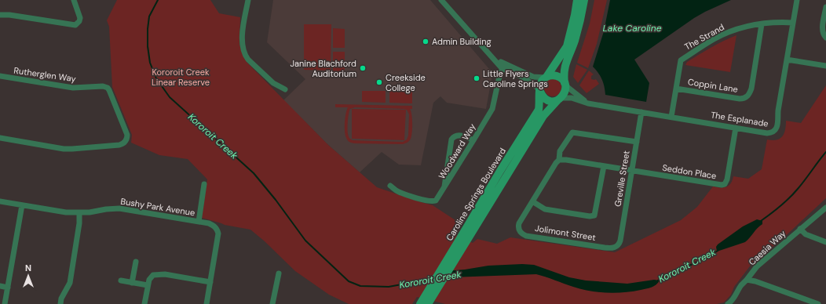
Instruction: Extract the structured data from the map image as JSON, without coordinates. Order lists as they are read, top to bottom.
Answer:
{
  "streets": {
    "main road": ["Caroline Springs Boulevard"],
    "street": [
      "The Strand",
      "Rutherglen Way",
      "Coppin Lane",
      "The Esplanade",
      "Woodward Way",
      "Seddon Place",
      "Greville Street",
      "Bushy Park Avenue",
      "Jolimont Street",
      "Caesia Way"
    ]
  },
  "crossings": [
    ["The Strand", "Coppin Lane"],
    ["The Strand", "The Esplanade"],
    ["The Esplanade", "Seddon Place"],
    ["The Esplanade", "Greville Street"],
    ["The Esplanade", "Caroline Springs Boulevard"],
    ["Seddon Place", "Greville Street"],
    ["Greville Street", "Jolimont Street"]
  ],
  "water": ["Lake Caroline", "Kororoit Creek"],
  "parks": ["Kororoit Creek Linear Reserve"],
  "places": [
    "Admin Building",
    "Janine Blachford Auditorium",
    "Little Flyers Caroline Springs",
    "Creekside College"
  ],
  "north": "top"
}
